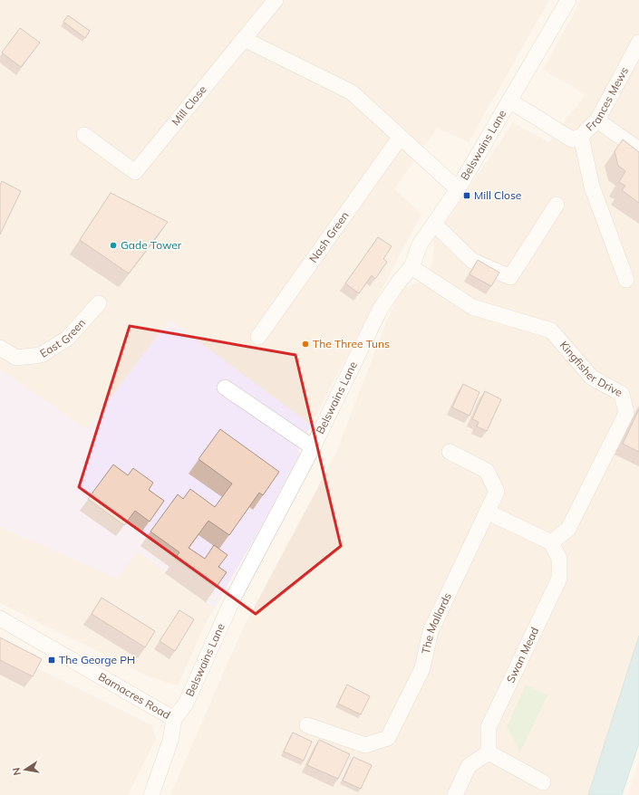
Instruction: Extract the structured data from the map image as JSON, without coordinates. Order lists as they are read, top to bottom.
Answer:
{
  "streets": {
    "street": [
      "Frances Mews",
      "Mill Close",
      "Belswains Lane",
      "Nash Green",
      "East Green",
      "Kingfisher Drive",
      "The Mallards",
      "Swan Mead",
      "Barnacres Road"
    ]
  },
  "crossings": [
    ["Frances Mews", "Belswains Lane"],
    ["Belswains Lane", "Kingfisher Drive"],
    ["Belswains Lane", "Barnacres Road"],
    ["Kingfisher Drive", "Swan Mead"]
  ],
  "places": {
    "transit": ["Mill Close", "The George PH"],
    "other": ["Gade Tower", "The Three Tuns"]
  },
  "north": "left"
}
